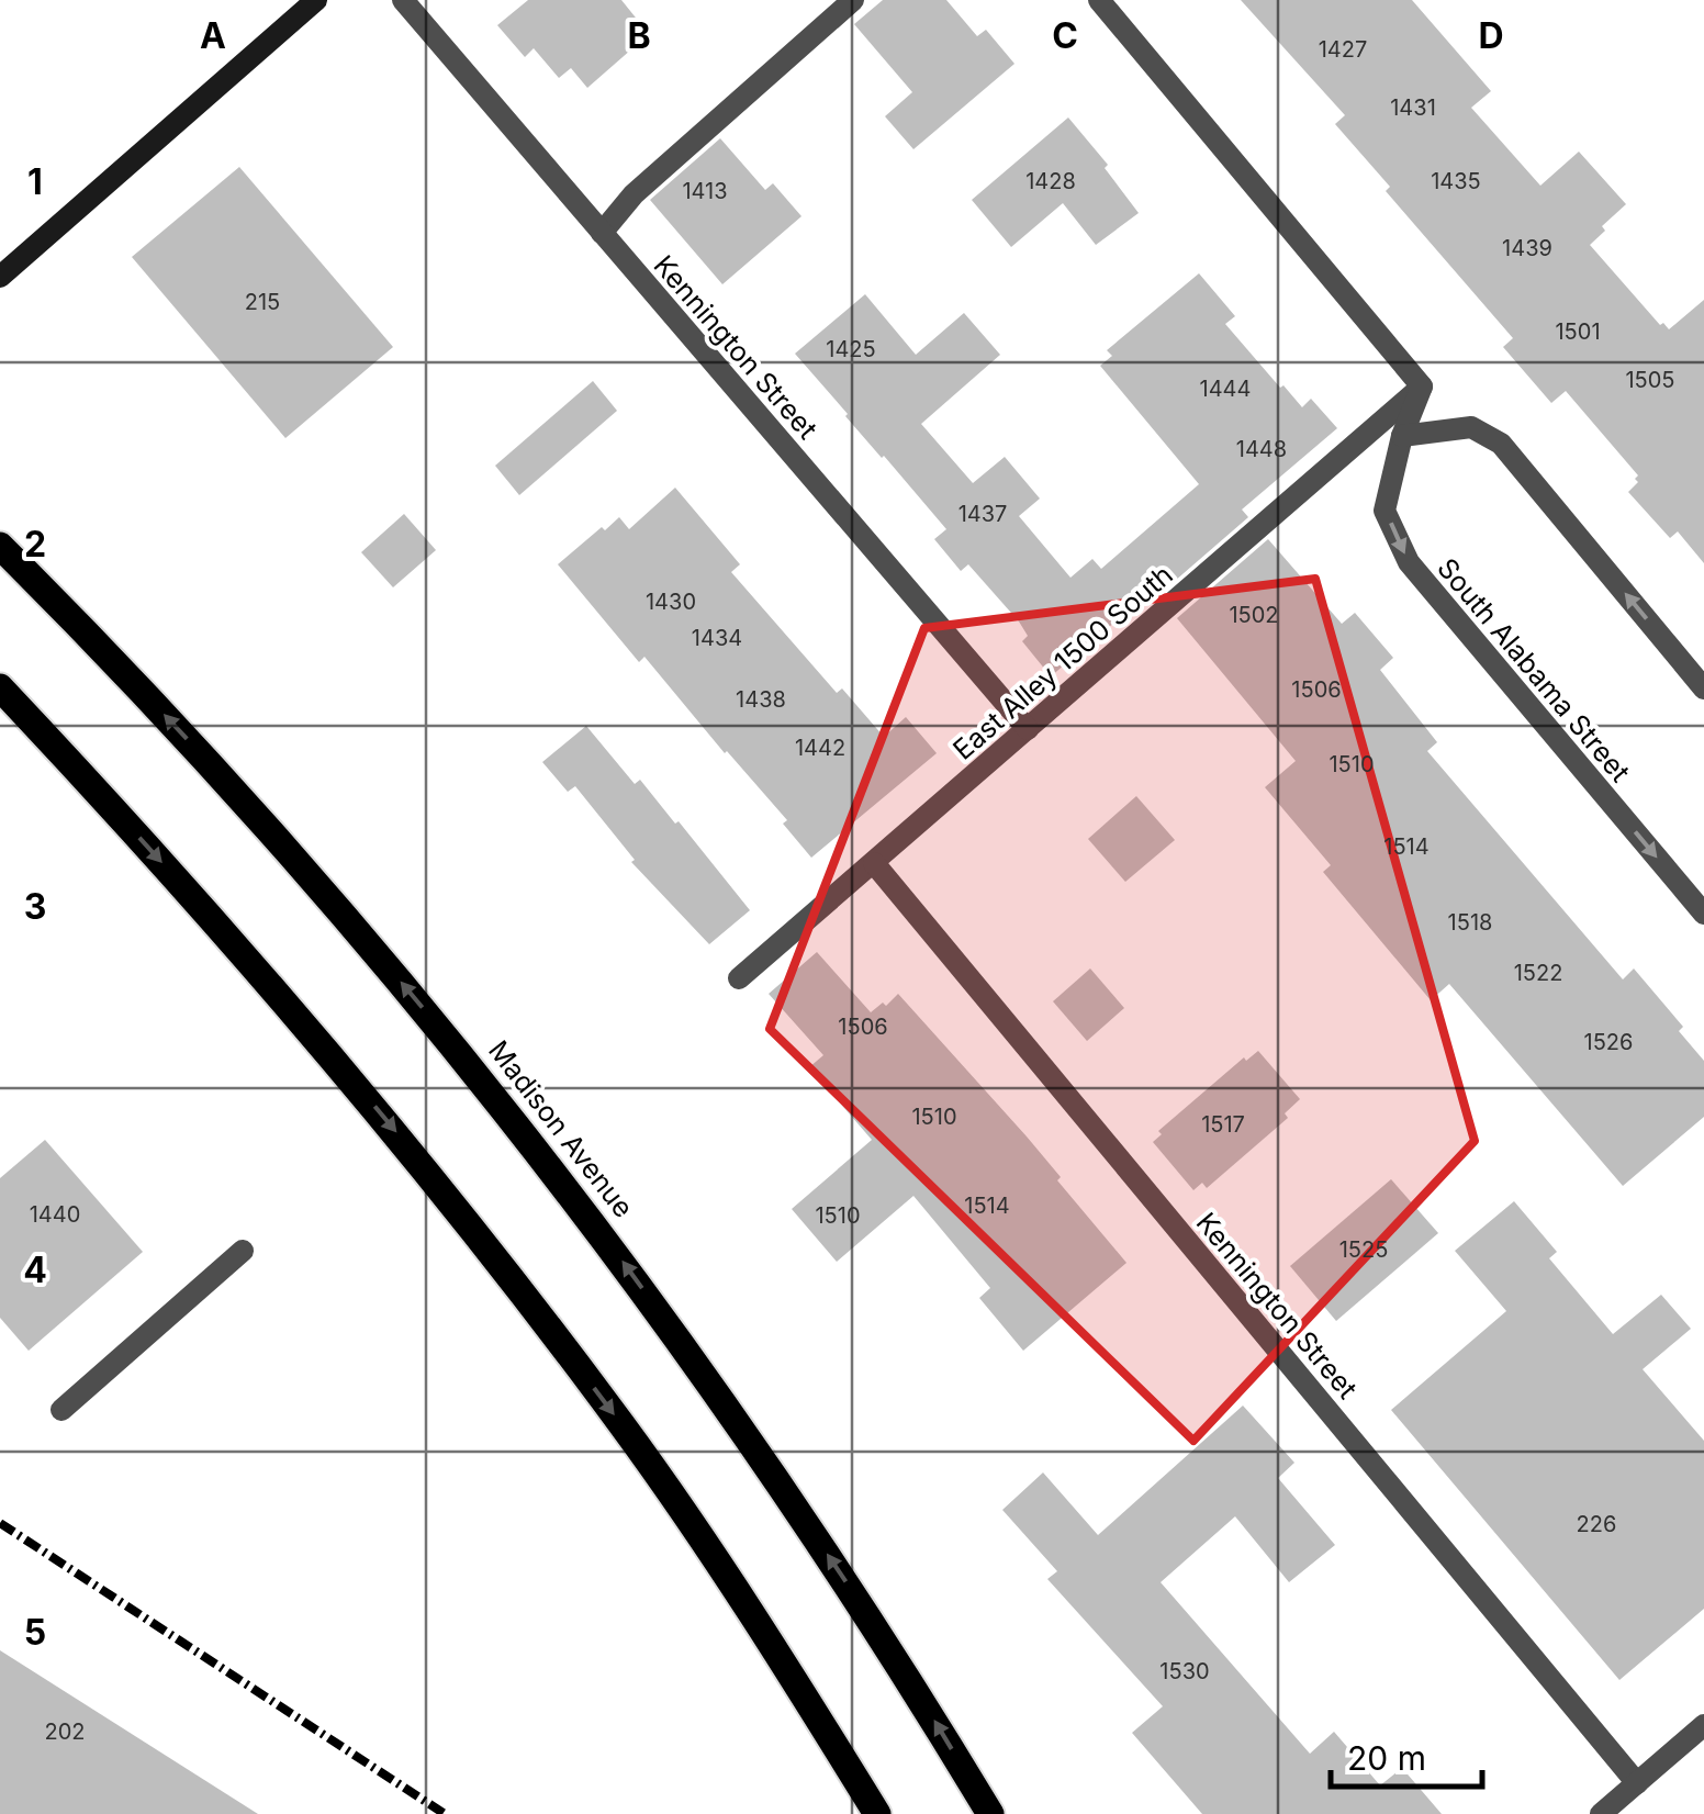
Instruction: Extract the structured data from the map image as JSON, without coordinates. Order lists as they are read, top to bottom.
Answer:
{
  "streets": {
    "main road": ["Madison Avenue"],
    "street": ["Kennington Street", "East Alley 1500 South", "South Alabama Street"]
  },
  "crossings": [
    ["Kennington Street", "East Alley 1500 South"],
    ["East Alley 1500 South", "South Alabama Street"]
  ],
  "one_way": ["South Alabama Street"],
  "house_numbers": [
    "1427",
    "1431",
    "1428",
    "1435",
    "1413",
    "1439",
    "215",
    "1501",
    "1425",
    "1505",
    "1444",
    "1448",
    "1437",
    "1430",
    "1502",
    "1434",
    "1506",
    "1438",
    "1442",
    "1510",
    "1514",
    "1518",
    "1522",
    "1506",
    "1526",
    "1510",
    "1517",
    "1514",
    "1440",
    "1510",
    "1525",
    "226",
    "1530",
    "202"
  ],
  "scale_bar": "20 m",
  "grid": {
    "columns": [
      "A",
      "B",
      "C",
      "D"
    ],
    "rows": [
      "1",
      "2",
      "3",
      "4",
      "5"
    ]
  }
}
